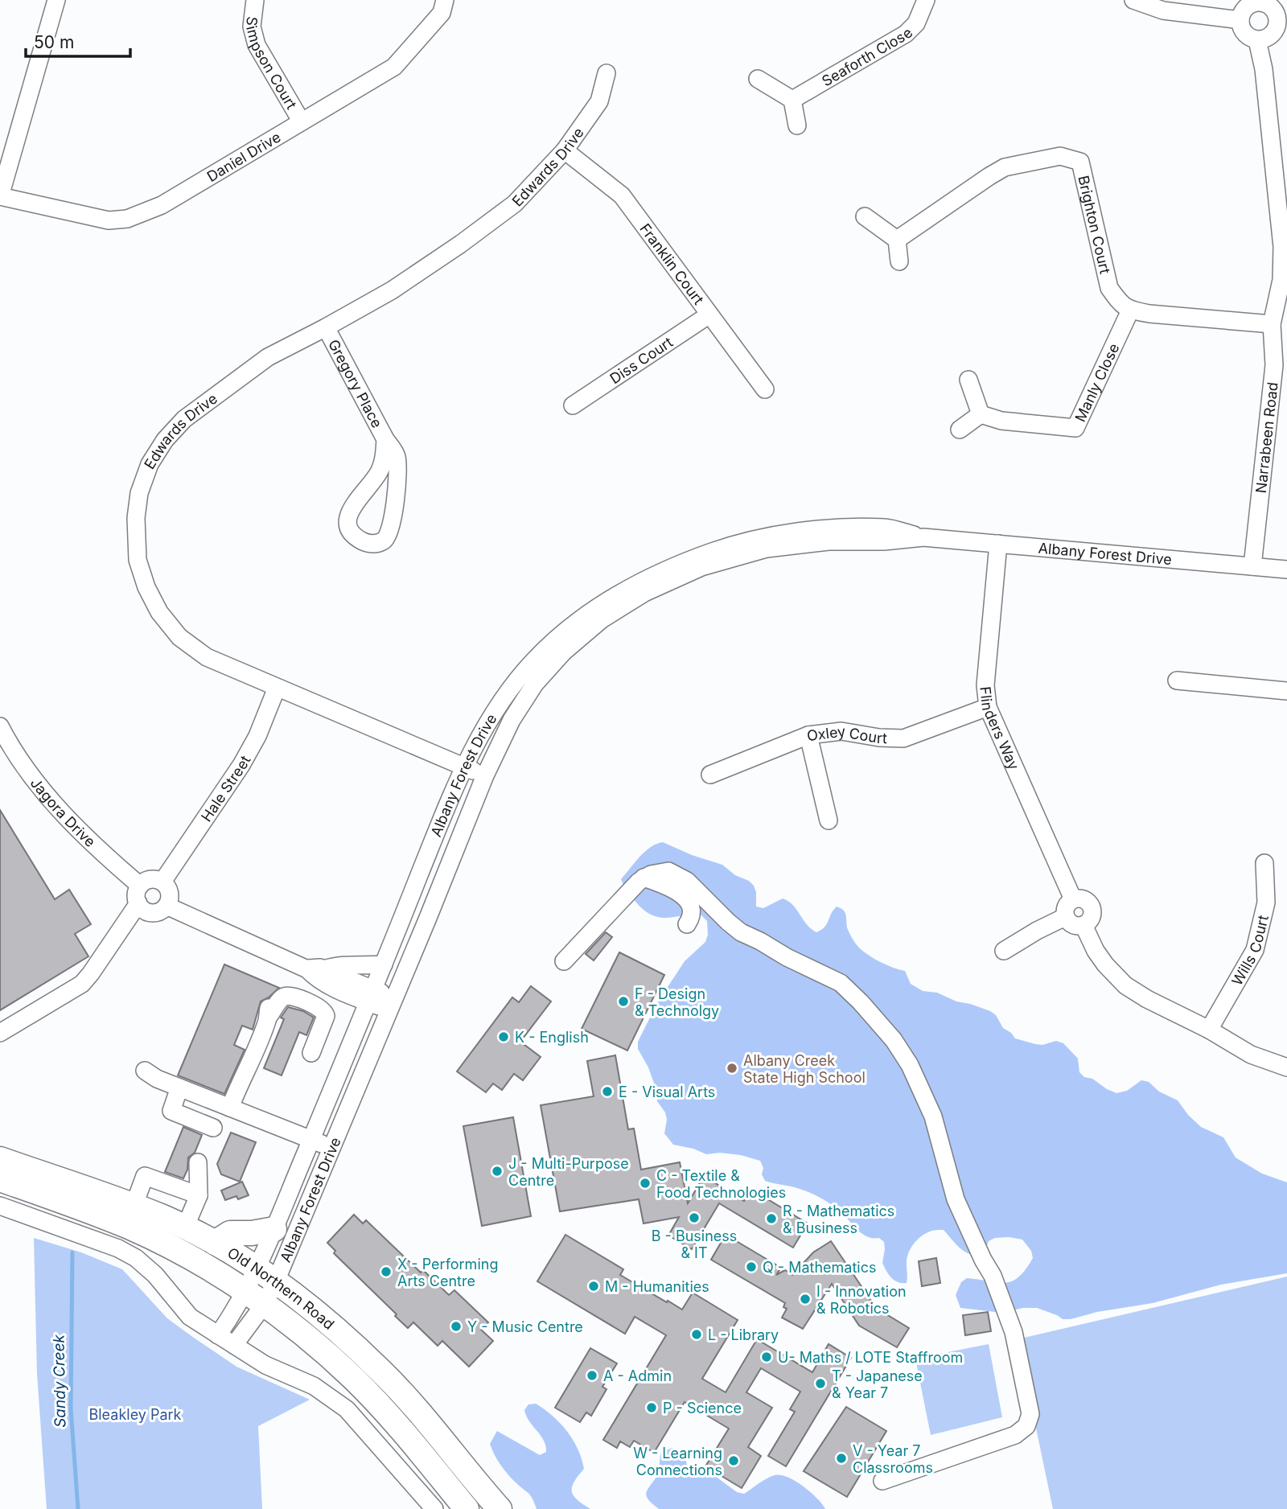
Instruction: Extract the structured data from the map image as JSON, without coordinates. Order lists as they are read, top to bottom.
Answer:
{
  "streets": {
    "highway": ["Old Northern Road"],
    "street": [
      "Seaforth Close",
      "Simpson Court",
      "Daniel Drive",
      "Edwards Drive",
      "Brighton Court",
      "Franklin Court",
      "Diss Court",
      "Manly Close",
      "Gregory Place",
      "Narrabeen Road",
      "Albany Forest Drive",
      "Flinders Way",
      "Oxley Court",
      "Hale Street",
      "Jagora Drive",
      "Wills Court"
    ]
  },
  "crossings": [
    ["Simpson Court", "Daniel Drive"],
    ["Edwards Drive", "Franklin Court"],
    ["Edwards Drive", "Gregory Place"],
    ["Edwards Drive", "Albany Forest Drive"],
    ["Edwards Drive", "Hale Street"],
    ["Brighton Court", "Manly Close"],
    ["Franklin Court", "Diss Court"],
    ["Narrabeen Road", "Albany Forest Drive"],
    ["Albany Forest Drive", "Flinders Way"],
    ["Albany Forest Drive", "Old Northern Road"],
    ["Flinders Way", "Oxley Court"],
    ["Hale Street", "Jagora Drive"]
  ],
  "water": ["Sandy Creek"],
  "parks": ["Bleakley Park"],
  "places": [
    "F - Design & Technolgy",
    "K - English",
    "Albany Creek State High School",
    "E - Visual Arts",
    "J - Multi-Purpose Centre",
    "C - Textile & Food Technologies",
    "B - Business & IT",
    "R - Mathematics & Business",
    "Q - Mathematics",
    "X - Performing Arts Centre",
    "M - Humanities",
    "I - Innovation & Robotics",
    "Y - Music Centre",
    "L - Library",
    "U- Maths / LOTE Staffroom",
    "A - Admin",
    "T - Japanese & Year 7",
    "P - Science",
    "V - Year 7 Classrooms",
    "W - Learning Connections"
  ],
  "scale_bar": "50 m"
}
